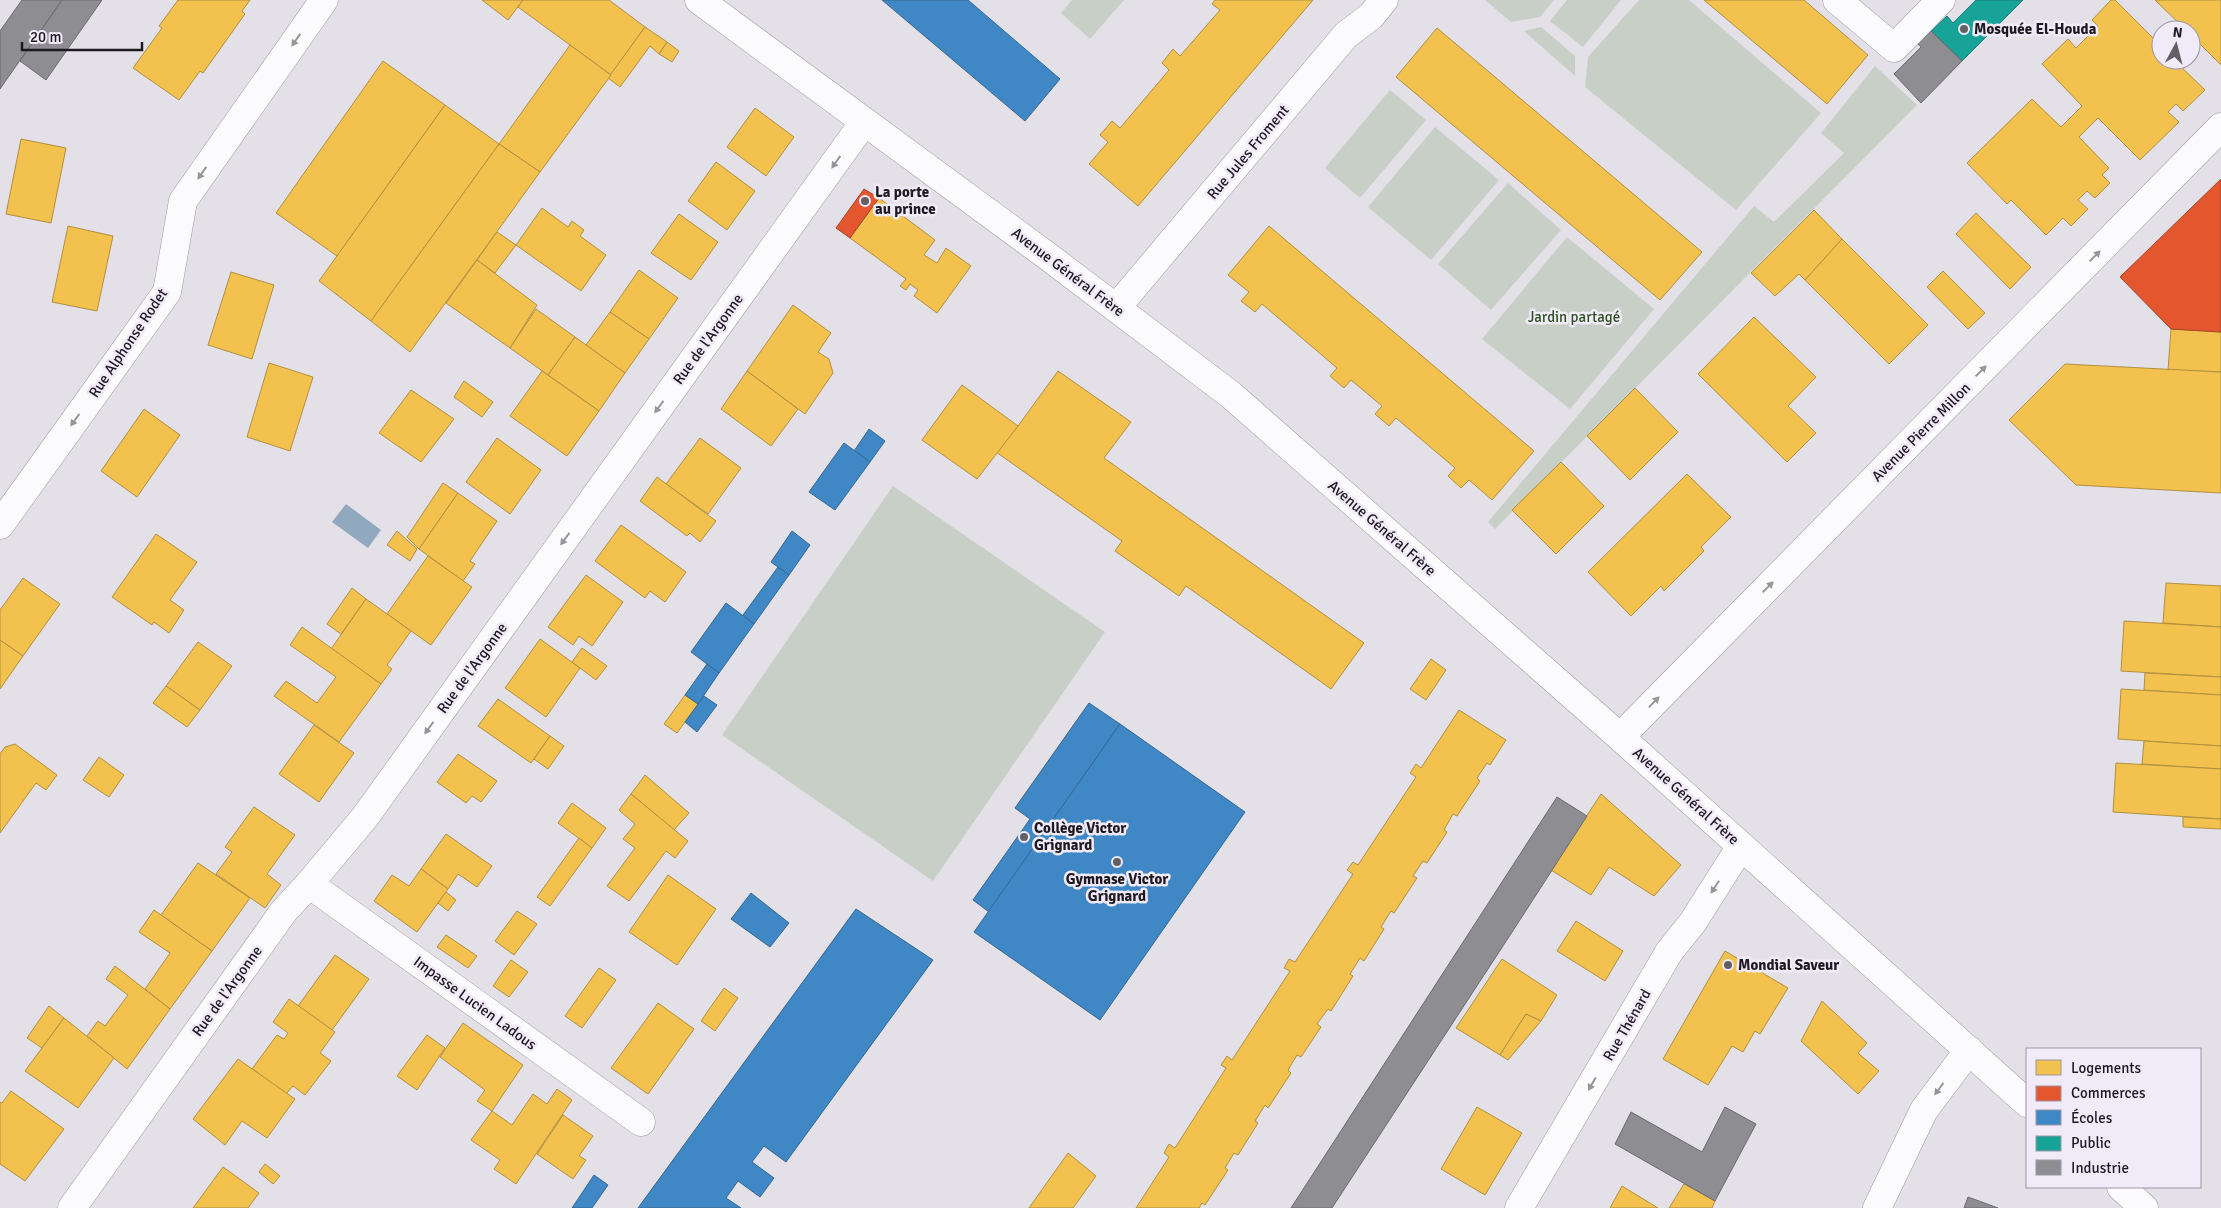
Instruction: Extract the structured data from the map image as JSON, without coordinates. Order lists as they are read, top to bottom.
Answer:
{
  "streets": {
    "street": [
      "Rue Jules Froment",
      "Avenue Général Frère",
      "Rue de l'Argonne",
      "Rue Alphonse Rodet",
      "Avenue Pierre Millon",
      "Impasse Lucien Ladous",
      "Rue Thénard"
    ]
  },
  "crossings": [
    ["Rue Jules Froment", "Avenue Général Frère"],
    ["Avenue Général Frère", "Rue de l'Argonne"],
    ["Avenue Général Frère", "Avenue Pierre Millon"],
    ["Avenue Général Frère", "Rue Thénard"],
    ["Rue de l'Argonne", "Impasse Lucien Ladous"]
  ],
  "one_way": [
    "Rue de l'Argonne",
    "Rue Alphonse Rodet",
    "Avenue Pierre Millon",
    "Rue Thénard"
  ],
  "parks": ["Jardin partagé"],
  "places": [
    "Mosquée El-Houda",
    "La porte au prince",
    "Collège Victor Grignard",
    "Gymnase Victor Grignard",
    "Mondial Saveur"
  ],
  "legend": [
    "Logements",
    "Commerces",
    "Écoles",
    "Public",
    "Industrie"
  ],
  "scale_bar": "20 m",
  "north": "top"
}
